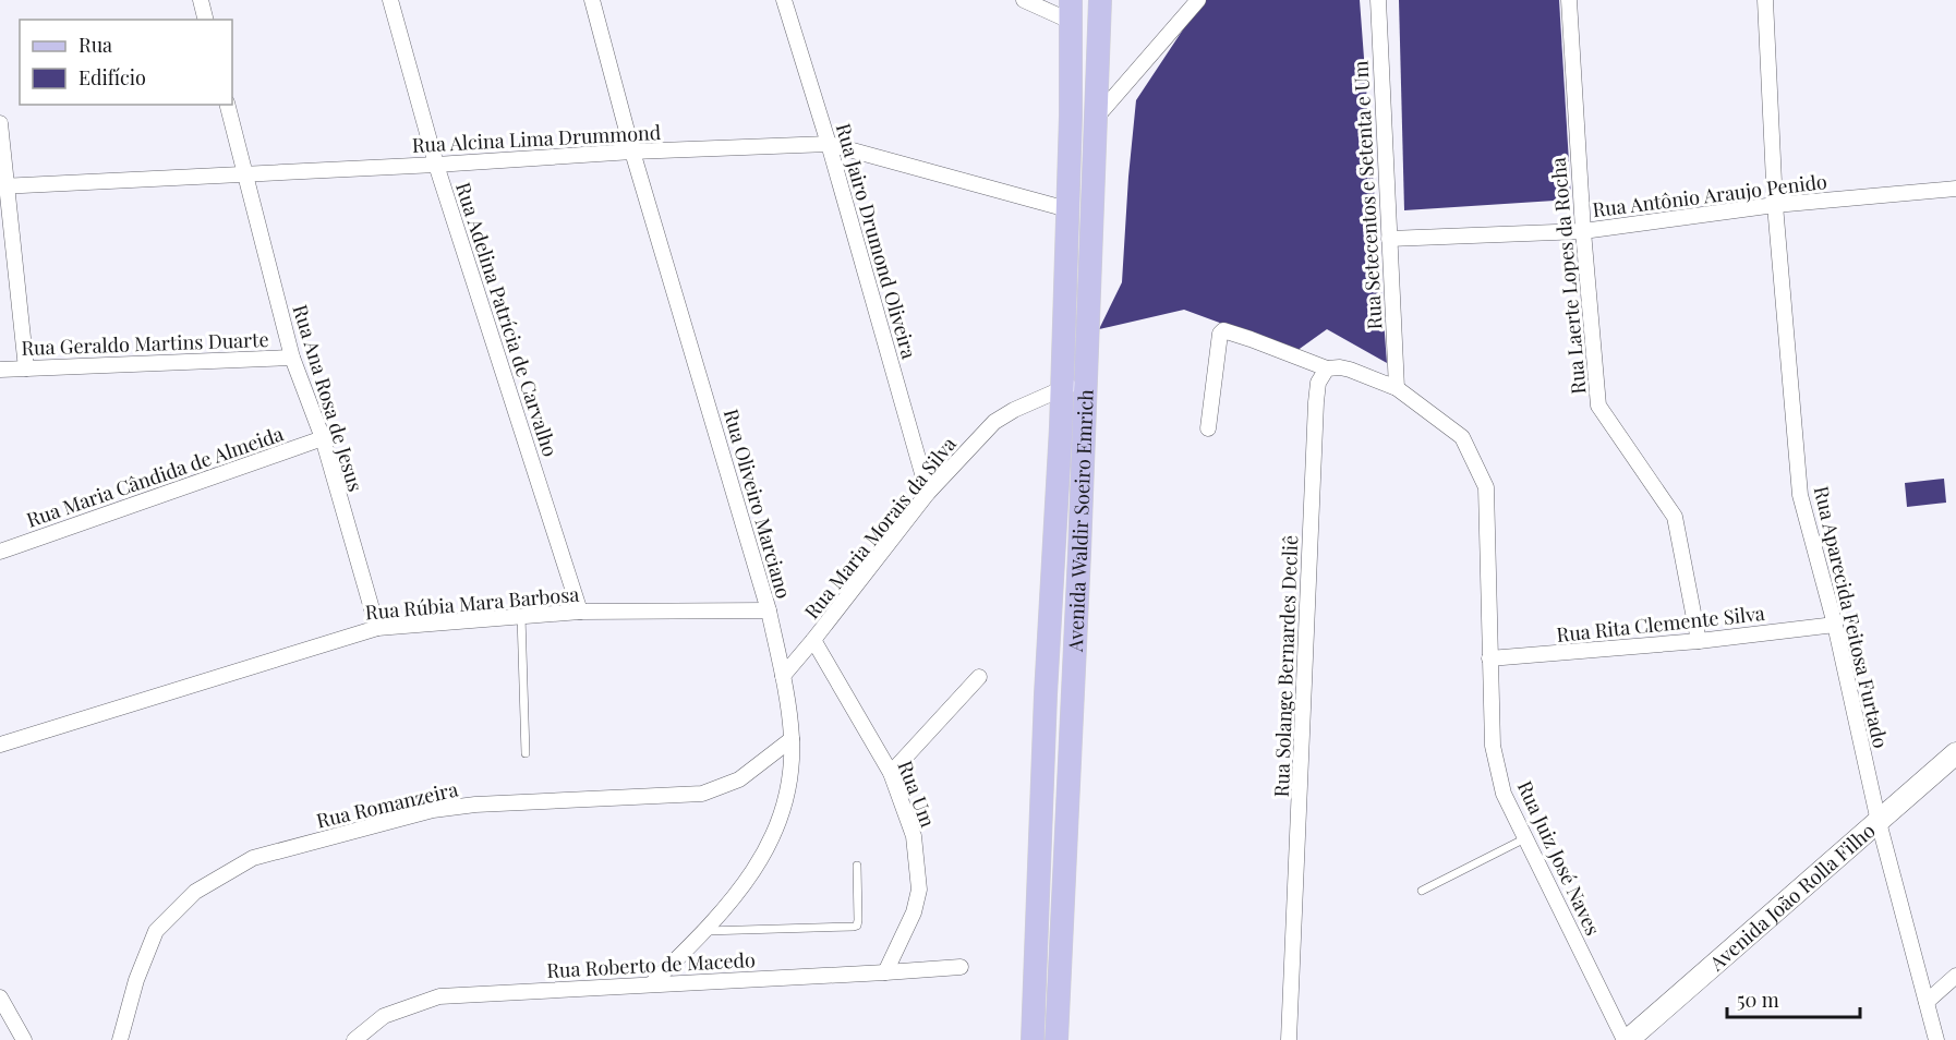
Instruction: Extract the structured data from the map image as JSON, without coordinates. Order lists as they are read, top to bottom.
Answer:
{
  "streets": {
    "main road": ["Avenida Waldir Soeiro Emrich"],
    "street": [
      "Rua Alcina Lima Drummond",
      "Rua Setecentos e Setenta e Um",
      "Rua Antônio Araujo Penido",
      "Rua Jairo Drumond Oliveira",
      "Rua Laerte Lopes da Rocha",
      "Rua Adelina Patrícia de Carvalho",
      "Rua Geraldo Martins Duarte",
      "Rua Ana Rosa de Jesus",
      "Rua Maria Cândida de Almeida",
      "Rua Oliveiro Marciano",
      "Rua Maria Morais da Silva",
      "Rua Rúbia Mara Barbosa",
      "Rua Aparecida Feitosa Furtado",
      "Rua Rita Clemente Silva",
      "Rua Solange Bernardes Decliê",
      "Rua Um",
      "Rua Romanzeira",
      "Rua Juiz José Naves",
      "Avenida João Rolla Filho",
      "Rua Roberto de Macedo"
    ]
  },
  "crossings": [
    ["Rua Alcina Lima Drummond", "Rua Jairo Drumond Oliveira"],
    ["Rua Alcina Lima Drummond", "Rua Adelina Patrícia de Carvalho"],
    ["Rua Alcina Lima Drummond", "Rua Ana Rosa de Jesus"],
    ["Rua Alcina Lima Drummond", "Rua Oliveiro Marciano"],
    ["Rua Alcina Lima Drummond", "Avenida Waldir Soeiro Emrich"],
    ["Rua Setecentos e Setenta e Um", "Rua Antônio Araujo Penido"],
    ["Rua Setecentos e Setenta e Um", "Rua Juiz José Naves"],
    ["Rua Antônio Araujo Penido", "Rua Laerte Lopes da Rocha"],
    ["Rua Antônio Araujo Penido", "Rua Aparecida Feitosa Furtado"],
    ["Rua Jairo Drumond Oliveira", "Rua Maria Morais da Silva"],
    ["Rua Laerte Lopes da Rocha", "Rua Rita Clemente Silva"],
    ["Rua Adelina Patrícia de Carvalho", "Rua Rúbia Mara Barbosa"],
    ["Rua Geraldo Martins Duarte", "Rua Ana Rosa de Jesus"],
    ["Rua Ana Rosa de Jesus", "Rua Maria Cândida de Almeida"],
    ["Rua Ana Rosa de Jesus", "Rua Rúbia Mara Barbosa"],
    ["Rua Oliveiro Marciano", "Rua Maria Morais da Silva"],
    ["Rua Oliveiro Marciano", "Rua Rúbia Mara Barbosa"],
    ["Rua Oliveiro Marciano", "Rua Romanzeira"],
    ["Rua Oliveiro Marciano", "Rua Roberto de Macedo"],
    ["Avenida Waldir Soeiro Emrich", "Rua Maria Morais da Silva"],
    ["Rua Maria Morais da Silva", "Rua Um"],
    ["Rua Aparecida Feitosa Furtado", "Rua Rita Clemente Silva"],
    ["Rua Aparecida Feitosa Furtado", "Avenida João Rolla Filho"],
    ["Rua Rita Clemente Silva", "Rua Juiz José Naves"],
    ["Rua Um", "Rua Roberto de Macedo"],
    ["Rua Juiz José Naves", "Avenida João Rolla Filho"]
  ],
  "legend": ["Rua", "Edifício"],
  "scale_bar": "50 m"
}
